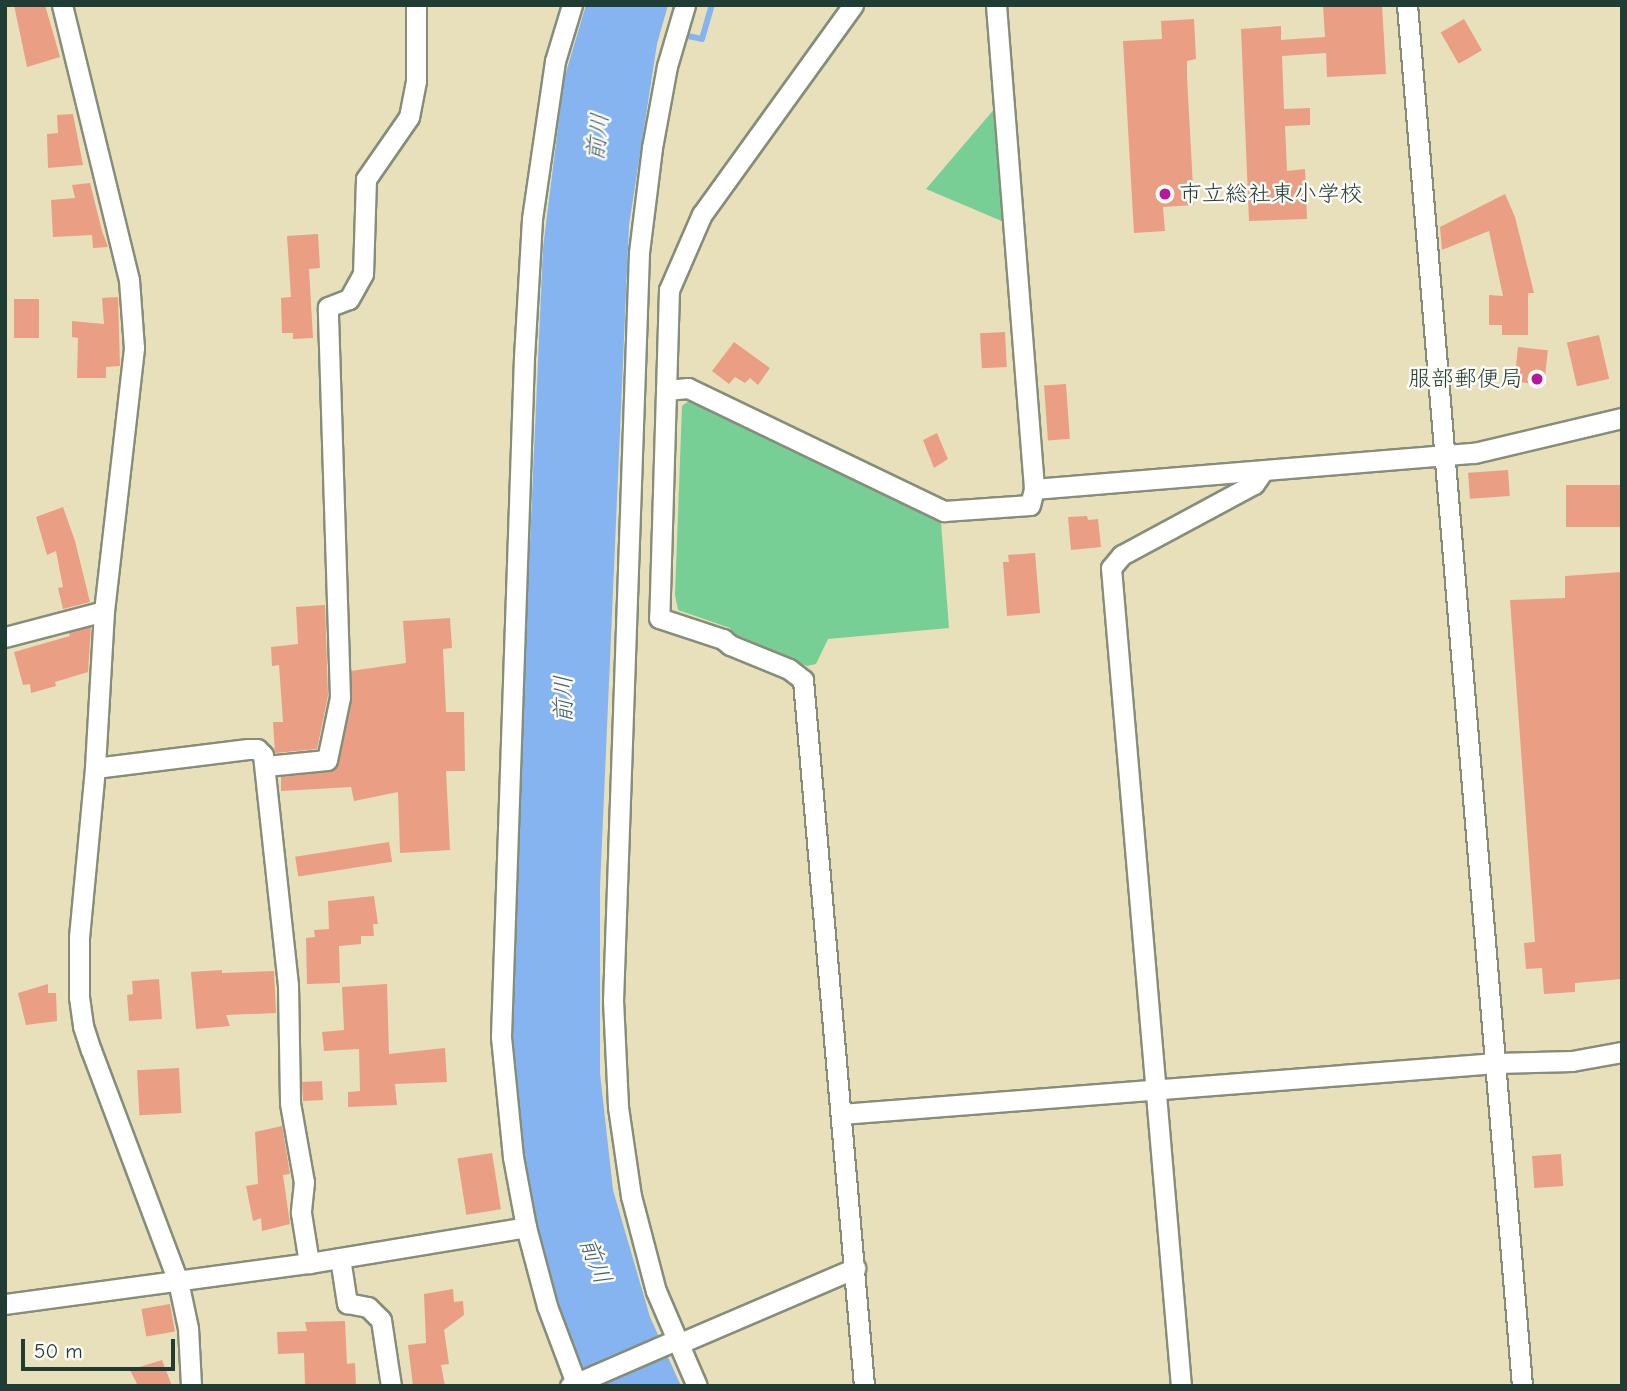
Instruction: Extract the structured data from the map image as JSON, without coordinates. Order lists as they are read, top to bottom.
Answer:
{
  "water": ["前川"],
  "places": ["市立総社東小学校", "服部郵便局"],
  "scale_bar": "50 m"
}
